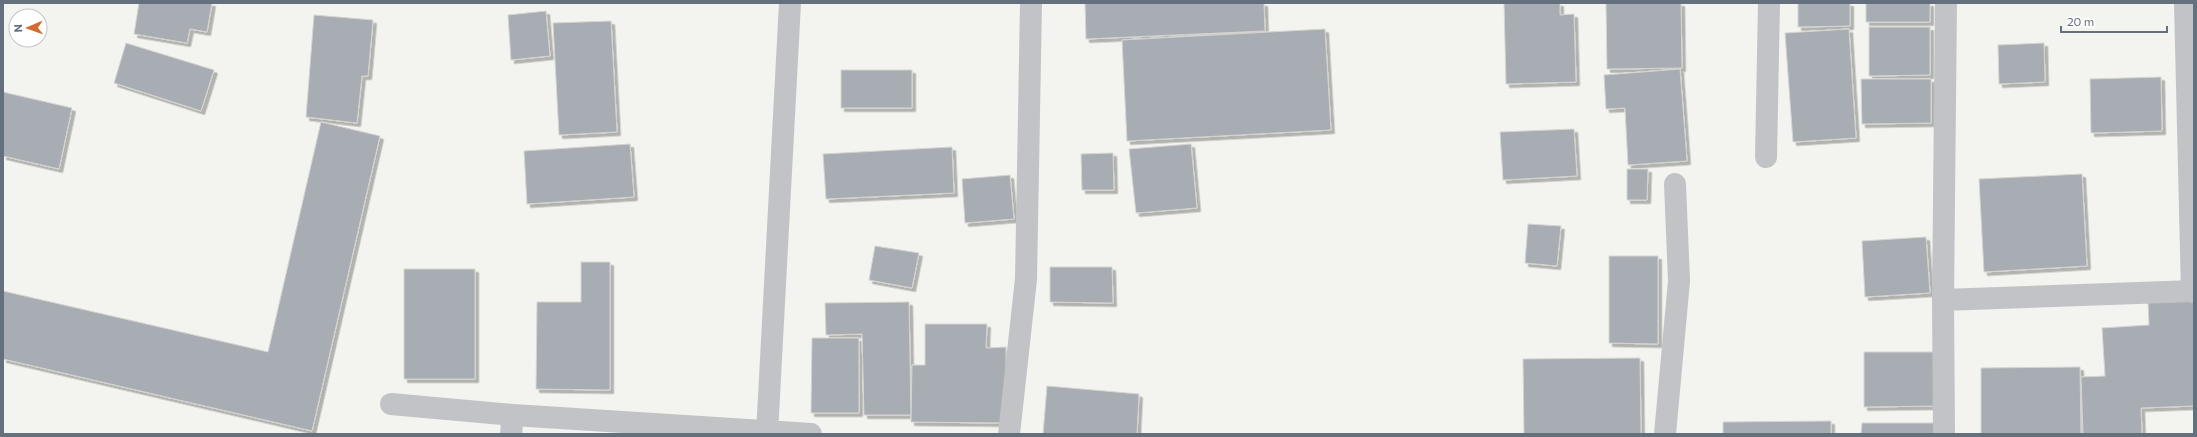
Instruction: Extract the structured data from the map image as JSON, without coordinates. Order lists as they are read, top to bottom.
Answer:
{
  "scale_bar": "20 m",
  "north": "left"
}
